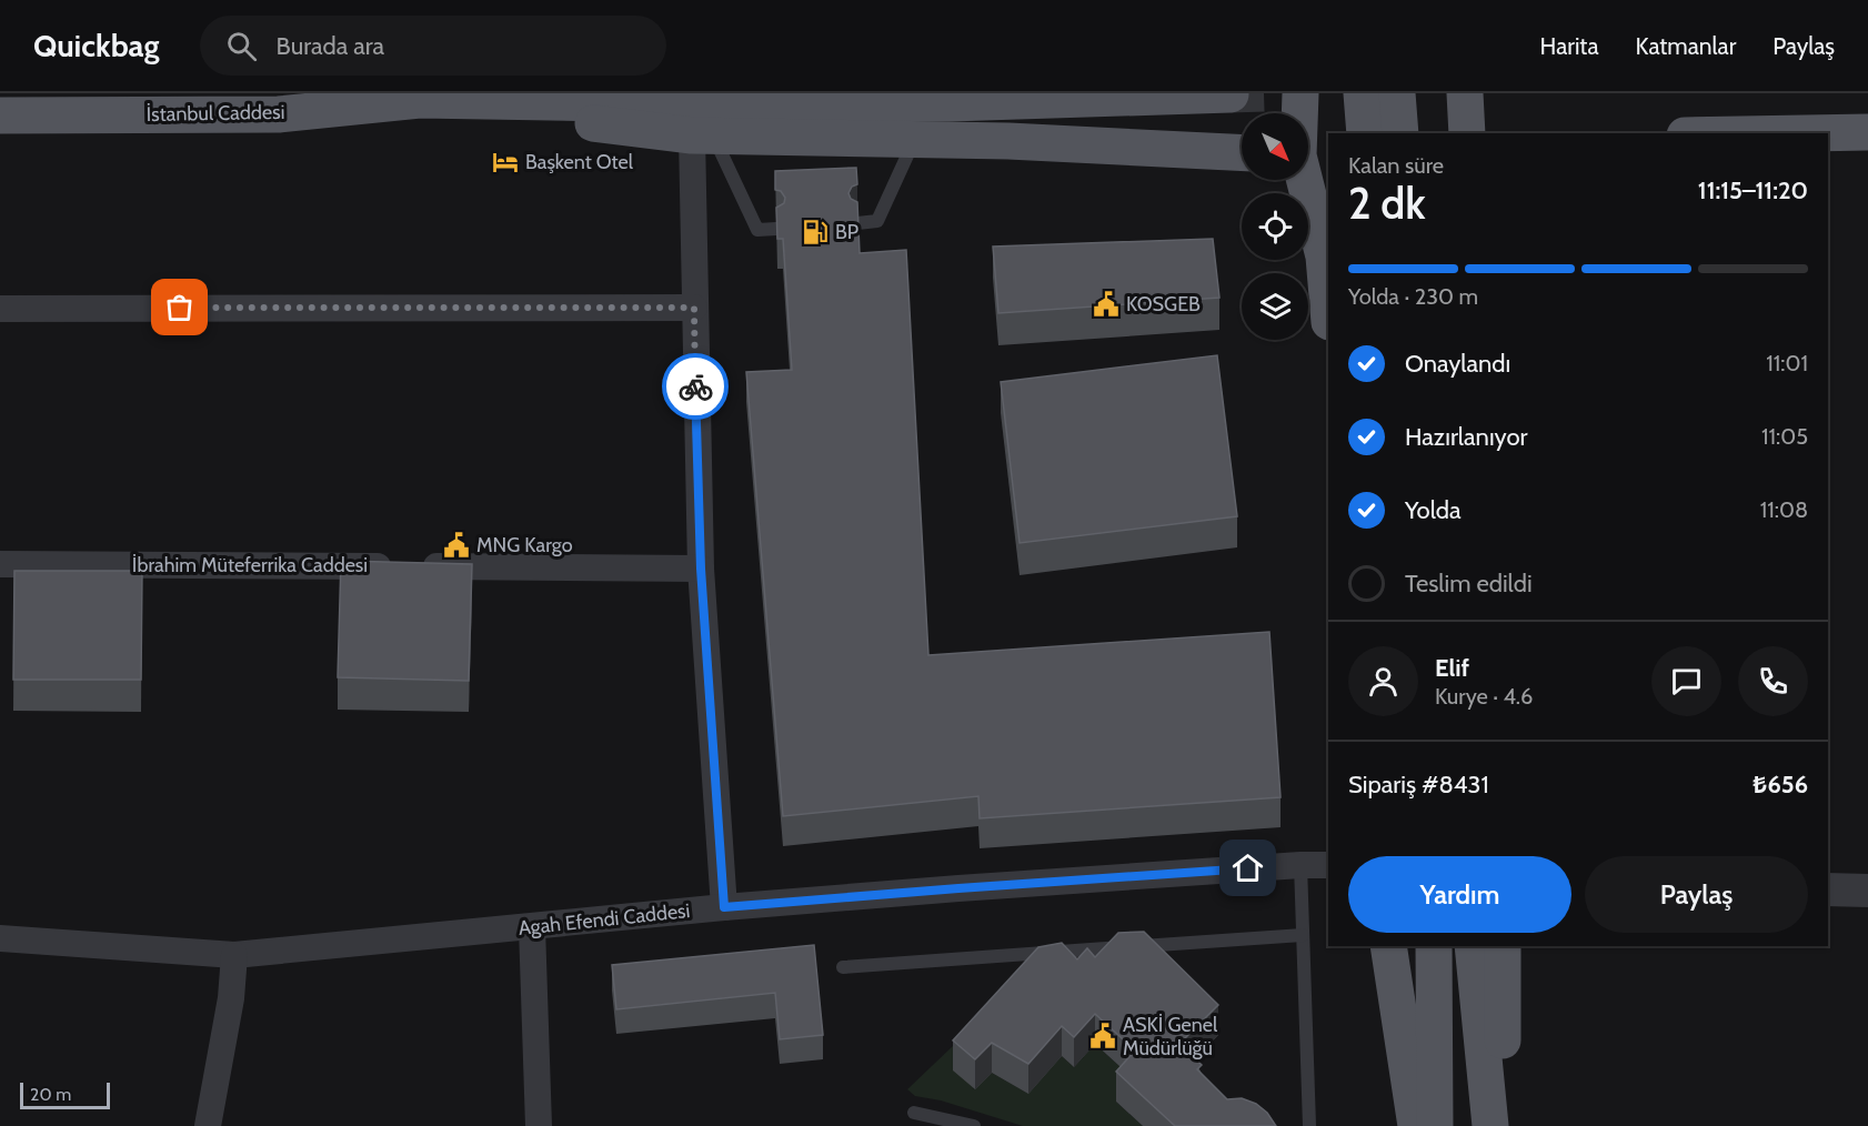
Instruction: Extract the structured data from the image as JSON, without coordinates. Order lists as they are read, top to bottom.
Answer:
{
  "streets": {
    "main road": ["İstanbul Caddesi"],
    "street": ["İbrahim Müteferrika Caddesi", "Agah Efendi Caddesi"]
  },
  "places": {
    "hotel": ["Başkent Otel"],
    "fuel station": ["BP"],
    "public building": ["KOSGEB", "MNG Kargo", "ASKİ Genel Müdürlüğü"]
  },
  "scale_bar": "20 m",
  "north": "bottom right",
  "page": {
    "header": "Quickbag",
    "search": "Burada ara",
    "nav": ["Harita", "Katmanlar", "Paylaş"],
    "heading": ["2 dk", "Kalan süre", "11:15–11:20"],
    "panel": [
      "Elif",
      "Kurye · 4.6",
      "Sipariş #8431",
      "₺656"
    ],
    "bar": "Yolda · 230 m",
    "list": [
      ["Onaylandı", "11:01"],
      ["Hazırlanıyor", "11:05"],
      ["Yolda", "11:08"],
      "Teslim edildi"
    ],
    "buttons": ["Yardım", "Paylaş"],
    "scale": "20 m"
  }
}
